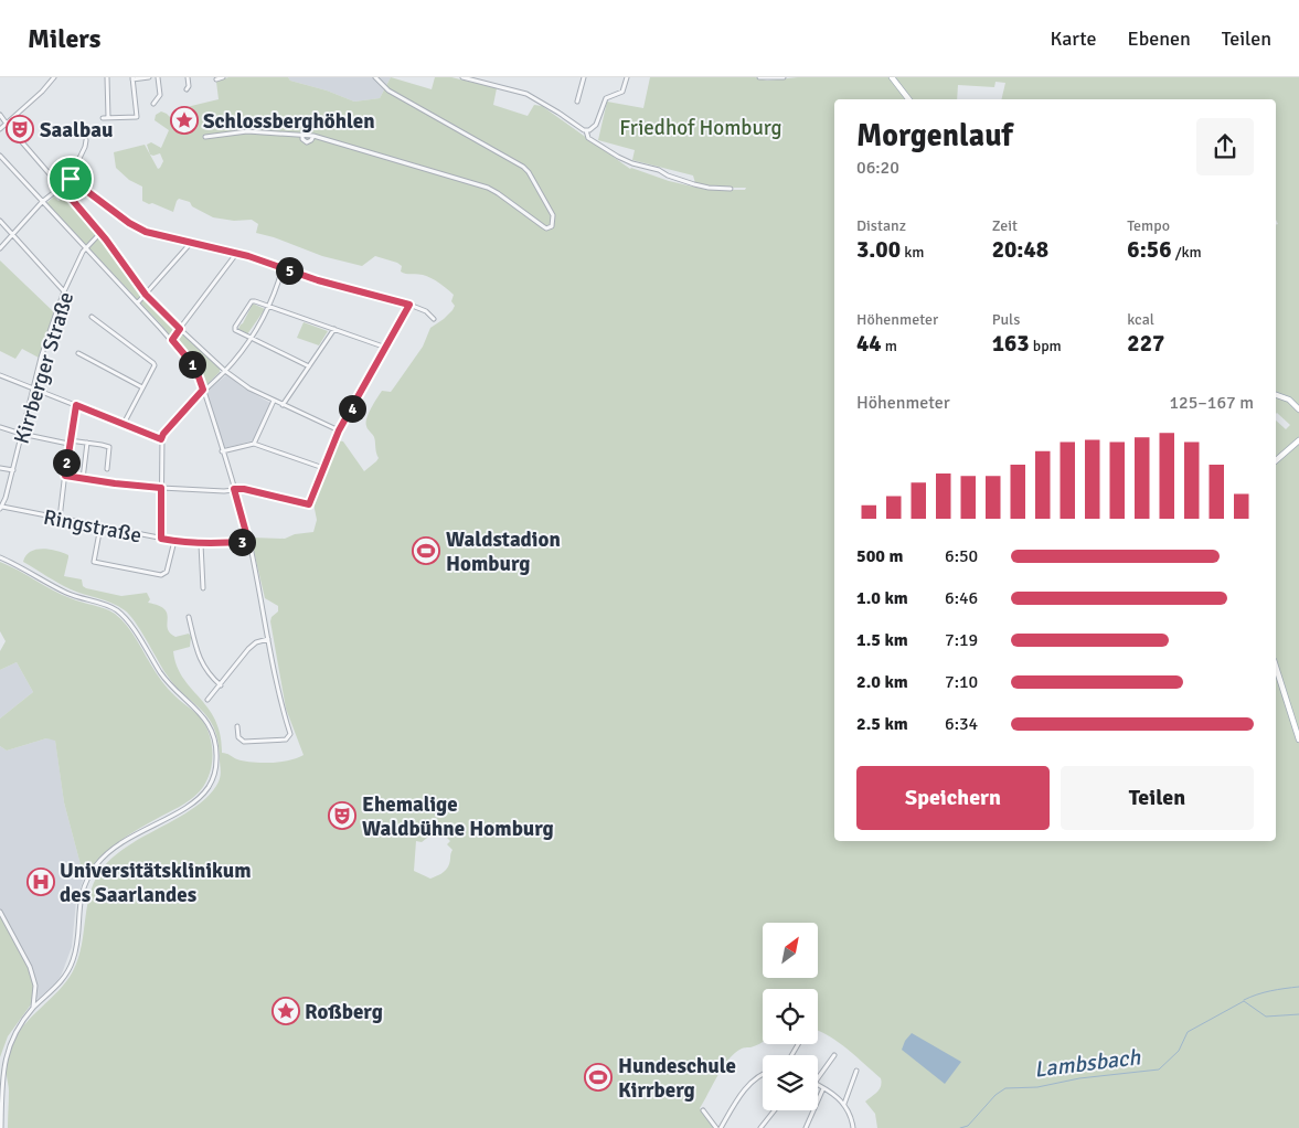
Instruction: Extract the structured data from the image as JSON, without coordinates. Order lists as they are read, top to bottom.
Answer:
{
  "streets": {
    "street": ["Kirrberger Straße", "Ringstraße"]
  },
  "crossings": [
    ["Kirrberger Straße", "Ringstraße"]
  ],
  "water": ["Lambsbach"],
  "parks": ["Friedhof Homburg"],
  "places": {
    "place": ["Schlossberghöhlen", "Roßberg"],
    "theatre": ["Saalbau", "Ehemalige Waldbühne Homburg"],
    "sports": ["Waldstadion Homburg", "Hundeschule Kirrberg"],
    "hospital": ["Universitätsklinikum des Saarlandes"]
  },
  "north": "top right",
  "page": {
    "header": "Milers",
    "nav": ["Karte", "Ebenen", "Teilen"],
    "heading": ["Morgenlauf", "06:20"],
    "stats": [
      ["Distanz", "3.00 km"],
      ["Zeit", "20:48"],
      ["Tempo", "6:56 /km"],
      ["Höhenmeter", "44 m"],
      ["Puls", "163 bpm"],
      ["kcal", "227"]
    ],
    "pins": [
      "5",
      "1",
      "4",
      "2",
      "3"
    ],
    "chart": ["Höhenmeter", "125–167 m"],
    "list": [
      {
        "name": "500 m",
        "note": "6:50"
      },
      {
        "name": "1.0 km",
        "note": "6:46"
      },
      {
        "name": "1.5 km",
        "note": "7:19"
      },
      {
        "name": "2.0 km",
        "note": "7:10"
      },
      {
        "name": "2.5 km",
        "note": "6:34"
      }
    ],
    "buttons": ["Speichern", "Teilen"]
  }
}
